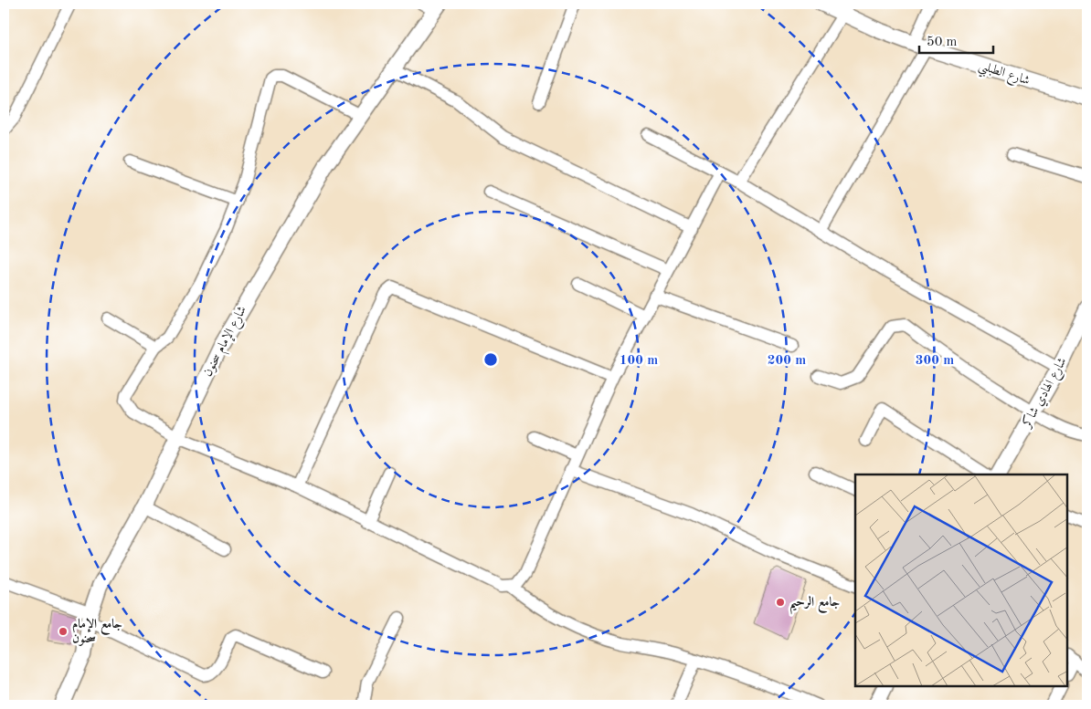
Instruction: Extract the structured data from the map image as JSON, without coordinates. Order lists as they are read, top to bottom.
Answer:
{
  "streets": {
    "street": ["شارع الطبلبي", "شارع الإمام سحنون", "شارع الهادي شاكر"]
  },
  "places": ["جامع الرحيم", "جامع الإمام سحنون"],
  "scale_bar": "50 m",
  "rings": ["100 m", "200 m", "300 m"]
}
